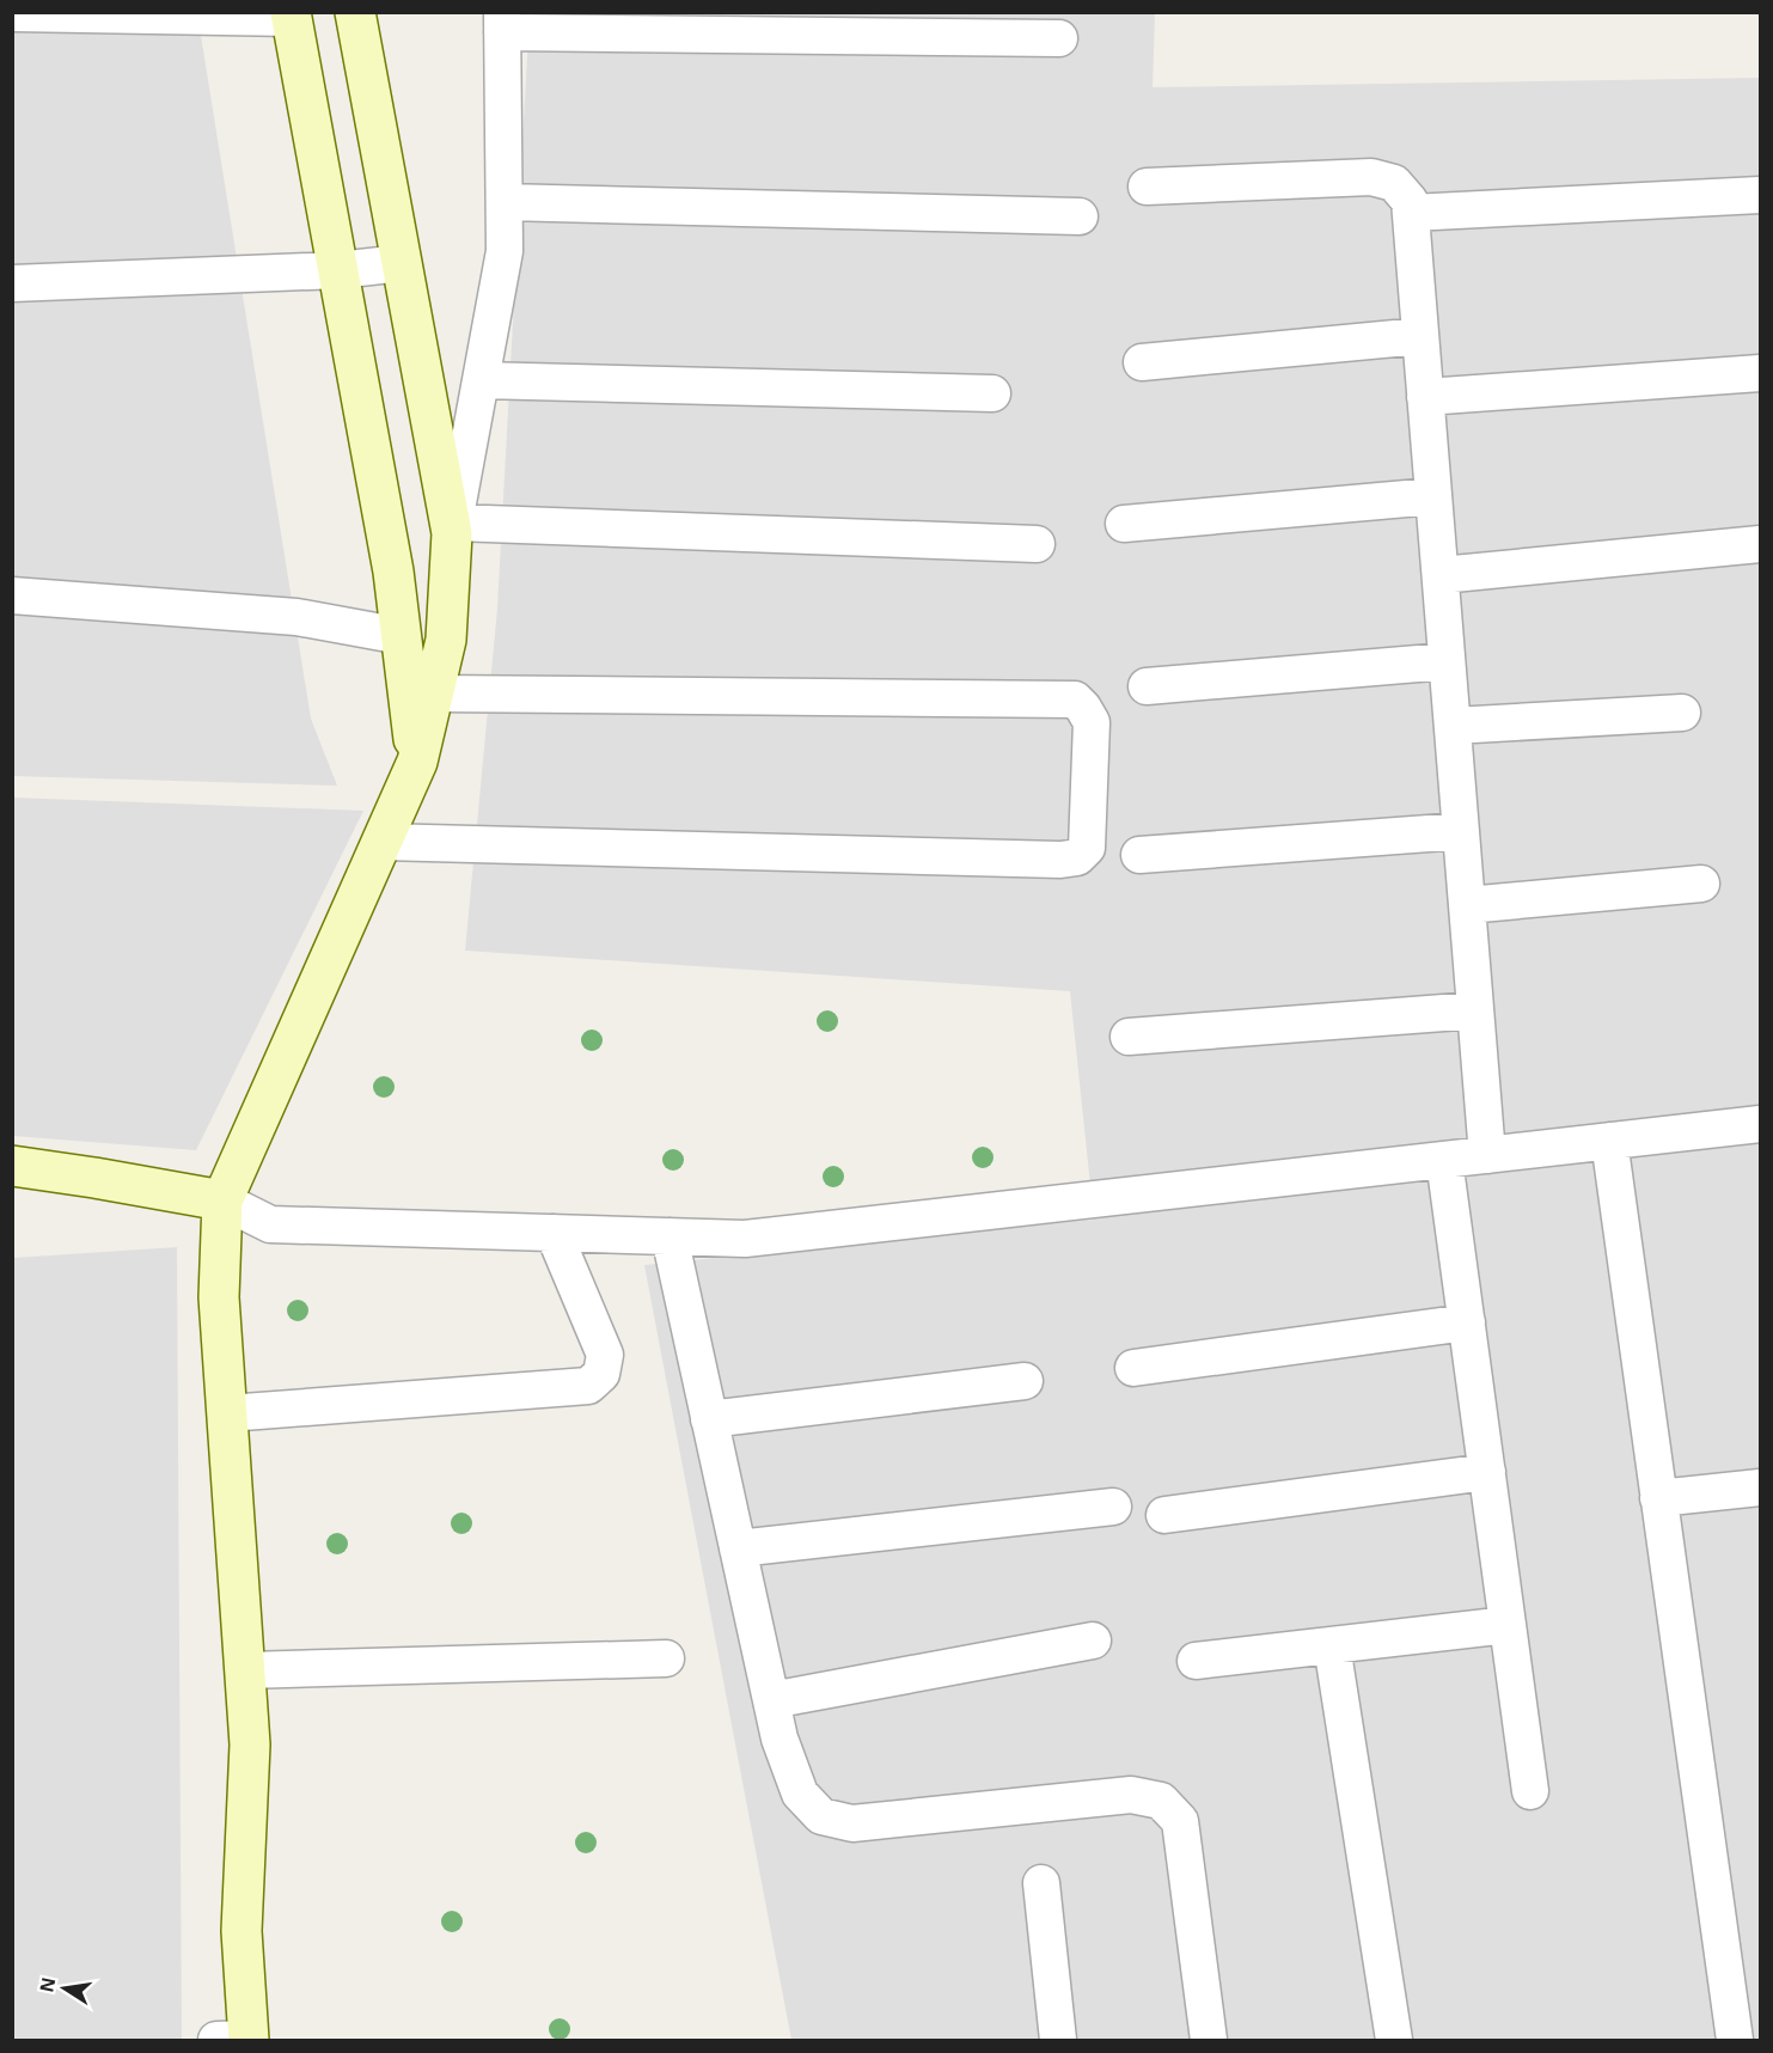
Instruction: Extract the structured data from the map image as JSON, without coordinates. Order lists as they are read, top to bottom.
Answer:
{
  "north": "left"
}
